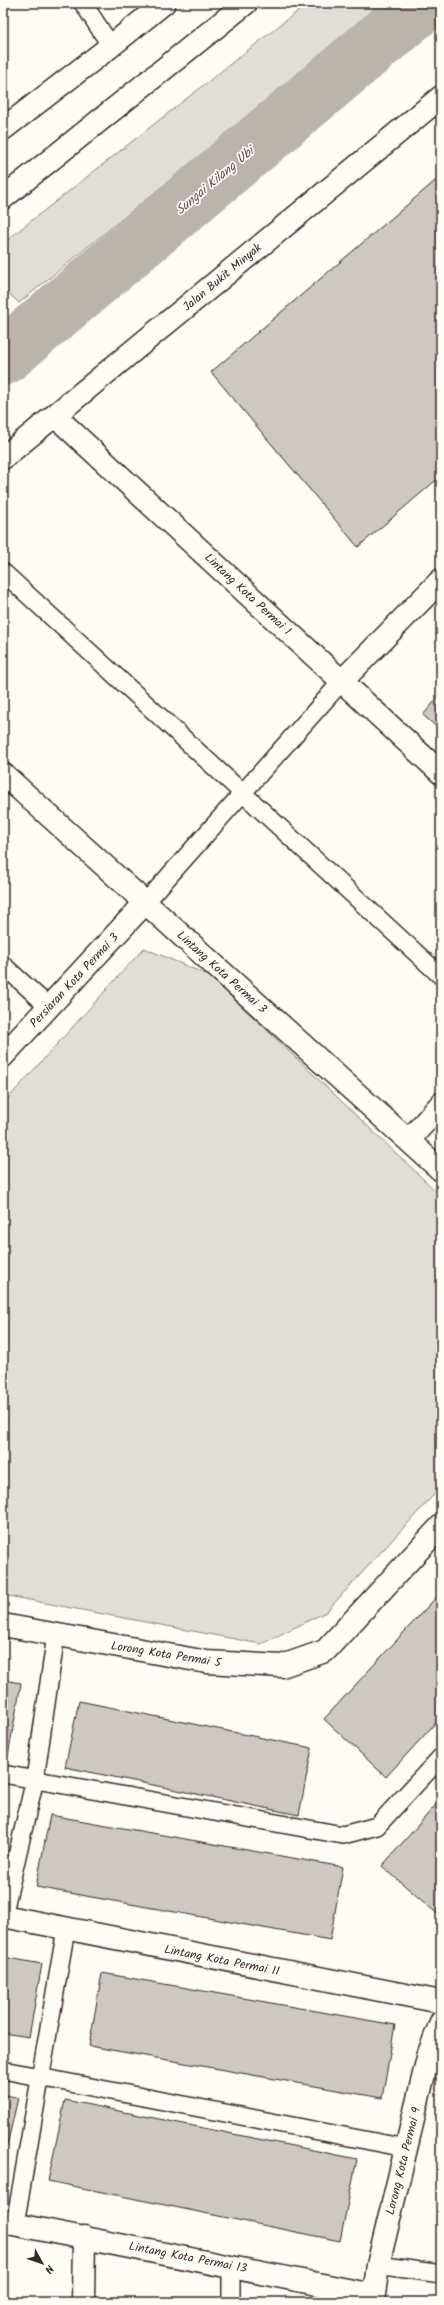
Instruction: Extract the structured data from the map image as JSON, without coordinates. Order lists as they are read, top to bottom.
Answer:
{
  "streets": {
    "street": [
      "Jalan Bukit Minyak",
      "Lintang Kota Permai 1",
      "Lintang Kota Permai 3",
      "Persiaran Kota Permai 3",
      "Lorong Kota Permai 5",
      "Lintang Kota Permai 11",
      "Lorong Kota Permai 9",
      "Lintang Kota Permai 13"
    ]
  },
  "crossings": [
    ["Jalan Bukit Minyak", "Lintang Kota Permai 1"],
    ["Lintang Kota Permai 3", "Persiaran Kota Permai 3"],
    ["Lorong Kota Permai 9", "Lintang Kota Permai 13"]
  ],
  "water": ["Sungai Kilang Ubi"],
  "north": "bottom right"
}
